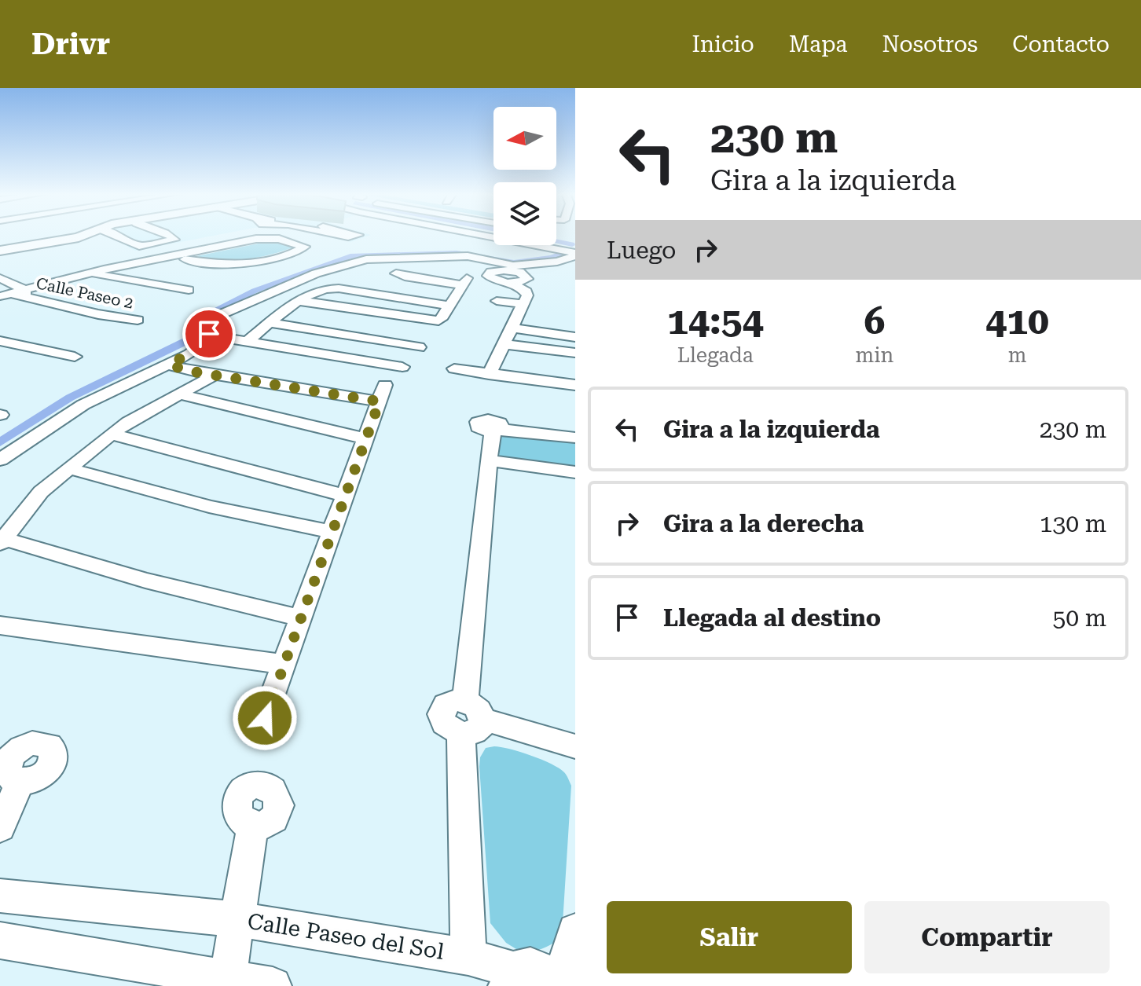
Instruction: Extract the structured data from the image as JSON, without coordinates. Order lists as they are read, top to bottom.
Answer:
{
  "streets": {
    "street": ["Calle Paseo 2", "Calle Paseo del Sol"]
  },
  "north": "left",
  "page": {
    "header": "Drivr",
    "nav": [
      "Inicio",
      "Mapa",
      "Nosotros",
      "Contacto"
    ],
    "turn": ["230 m", "Gira a la izquierda"],
    "then": "Luego",
    "eta": [
      "14:54",
      "Llegada",
      "6",
      "min",
      "410",
      "m"
    ],
    "list": [
      {
        "name": "Gira a la izquierda",
        "value": "230 m"
      },
      {
        "name": "Gira a la derecha",
        "value": "130 m"
      },
      {
        "name": "Llegada al destino",
        "value": "50 m"
      }
    ],
    "buttons": ["Salir", "Compartir"]
  }
}
